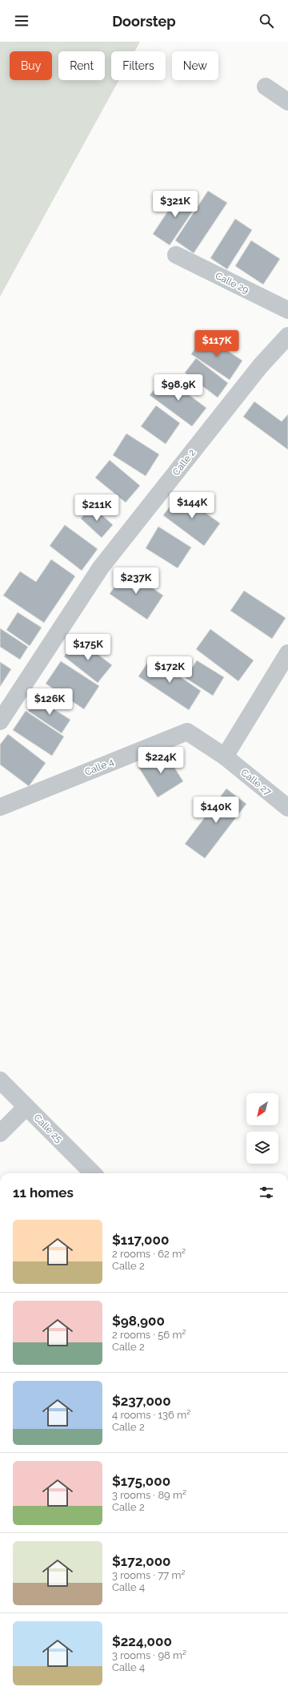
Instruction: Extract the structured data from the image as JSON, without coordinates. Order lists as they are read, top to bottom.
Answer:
{
  "streets": {
    "street": [
      "Calle 29",
      "Calle 2",
      "Calle 4",
      "Calle 27",
      "Calle 25"
    ]
  },
  "crossings": [
    ["Calle 4", "Calle 27"]
  ],
  "north": "bottom left",
  "page": {
    "header": "Doorstep",
    "chip": [
      "Buy",
      "Rent",
      "Filters",
      "New"
    ],
    "price": [
      "$321K",
      "$117K",
      "$98.9K",
      "$144K",
      "$211K",
      "$237K",
      "$175K",
      "$172K",
      "$126K",
      "$224K",
      "$140K"
    ],
    "heading": "11 homes",
    "list": [
      {
        "name": "$117,000",
        "note": "2 rooms · 62 m² · Calle 2"
      },
      {
        "name": "$98,900",
        "note": "2 rooms · 56 m² · Calle 2"
      },
      {
        "name": "$237,000",
        "note": "4 rooms · 136 m² · Calle 2"
      },
      {
        "name": "$175,000",
        "note": "3 rooms · 89 m² · Calle 2"
      },
      {
        "name": "$172,000",
        "note": "3 rooms · 77 m² · Calle 4"
      },
      {
        "name": "$224,000",
        "note": "3 rooms · 98 m² · Calle 4"
      }
    ]
  }
}
